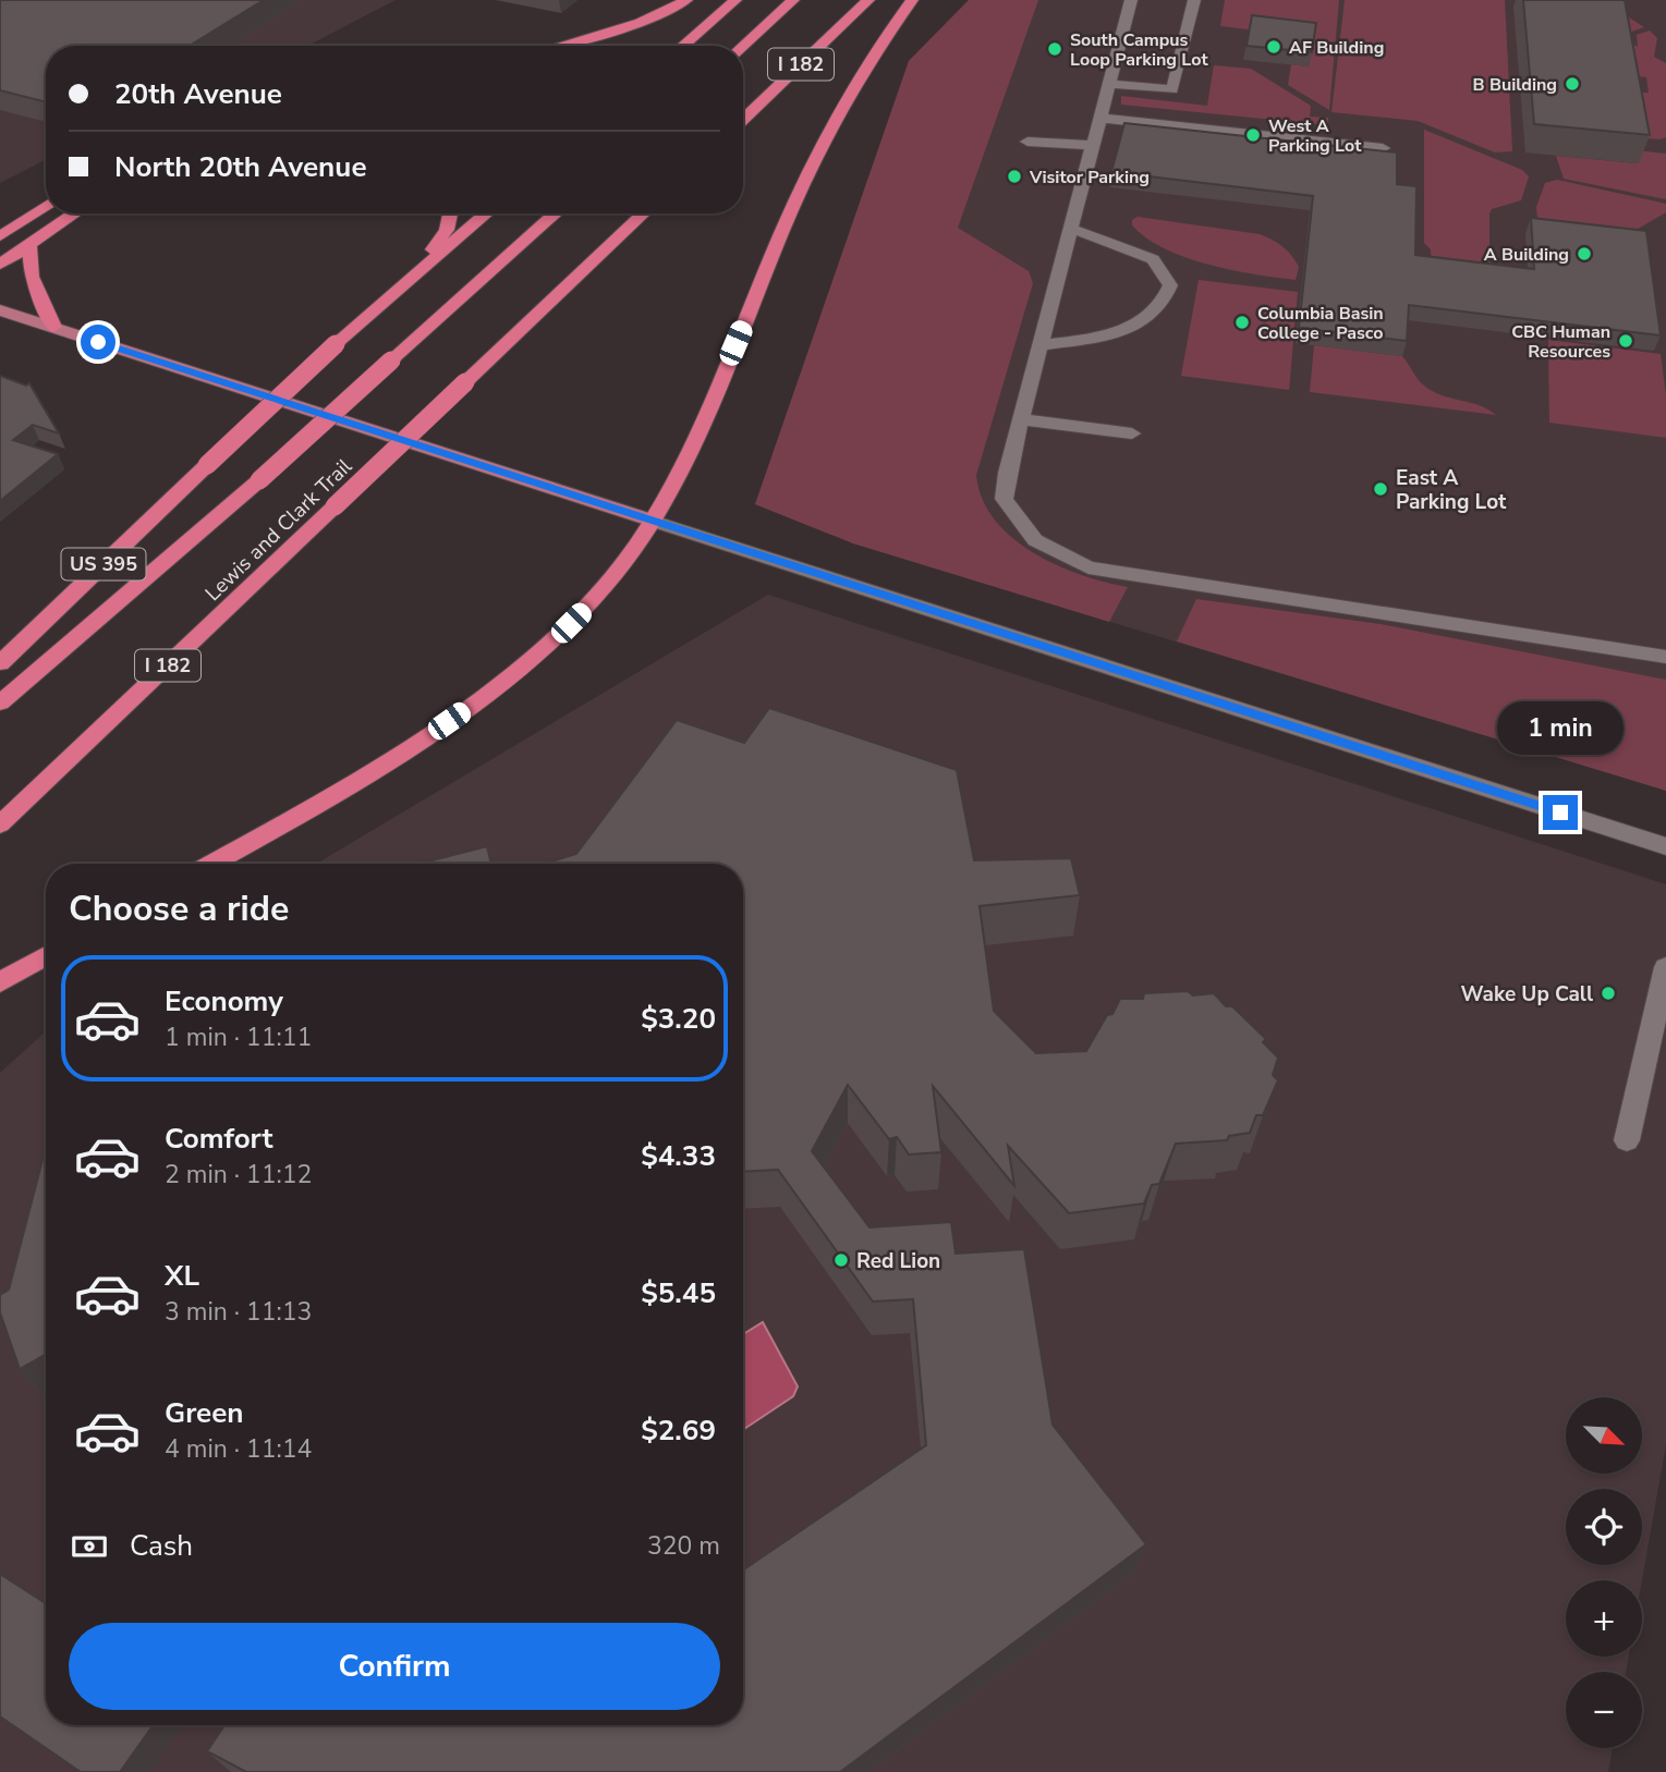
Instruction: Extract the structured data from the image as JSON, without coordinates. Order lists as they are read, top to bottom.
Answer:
{
  "streets": {
    "highway": ["I 182", "Lewis and Clark Trail", "US 395"]
  },
  "places": [
    "AF Building",
    "South Campus Loop Parking Lot",
    "B Building",
    "West A Parking Lot",
    "Visitor Parking",
    "A Building",
    "Columbia Basin College - Pasco",
    "CBC Human Resources",
    "East A Parking Lot",
    "Wake Up Call",
    "Red Lion"
  ],
  "north": "bottom right",
  "page": {
    "banner": ["20th Avenue", "North 20th Avenue"],
    "bubble": "1 min",
    "heading": "Choose a ride",
    "list": [
      {
        "name": "Economy",
        "note": "1 min · 11:11",
        "value": "$3.20"
      },
      {
        "name": "Comfort",
        "note": "2 min · 11:12",
        "value": "$4.33"
      },
      {
        "name": "XL",
        "note": "3 min · 11:13",
        "value": "$5.45"
      },
      {
        "name": "Green",
        "note": "4 min · 11:14",
        "value": "$2.69"
      }
    ],
    "map_buttons": ["+", "−"],
    "pay": ["Cash", "320 m"],
    "buttons": "Confirm"
  }
}
